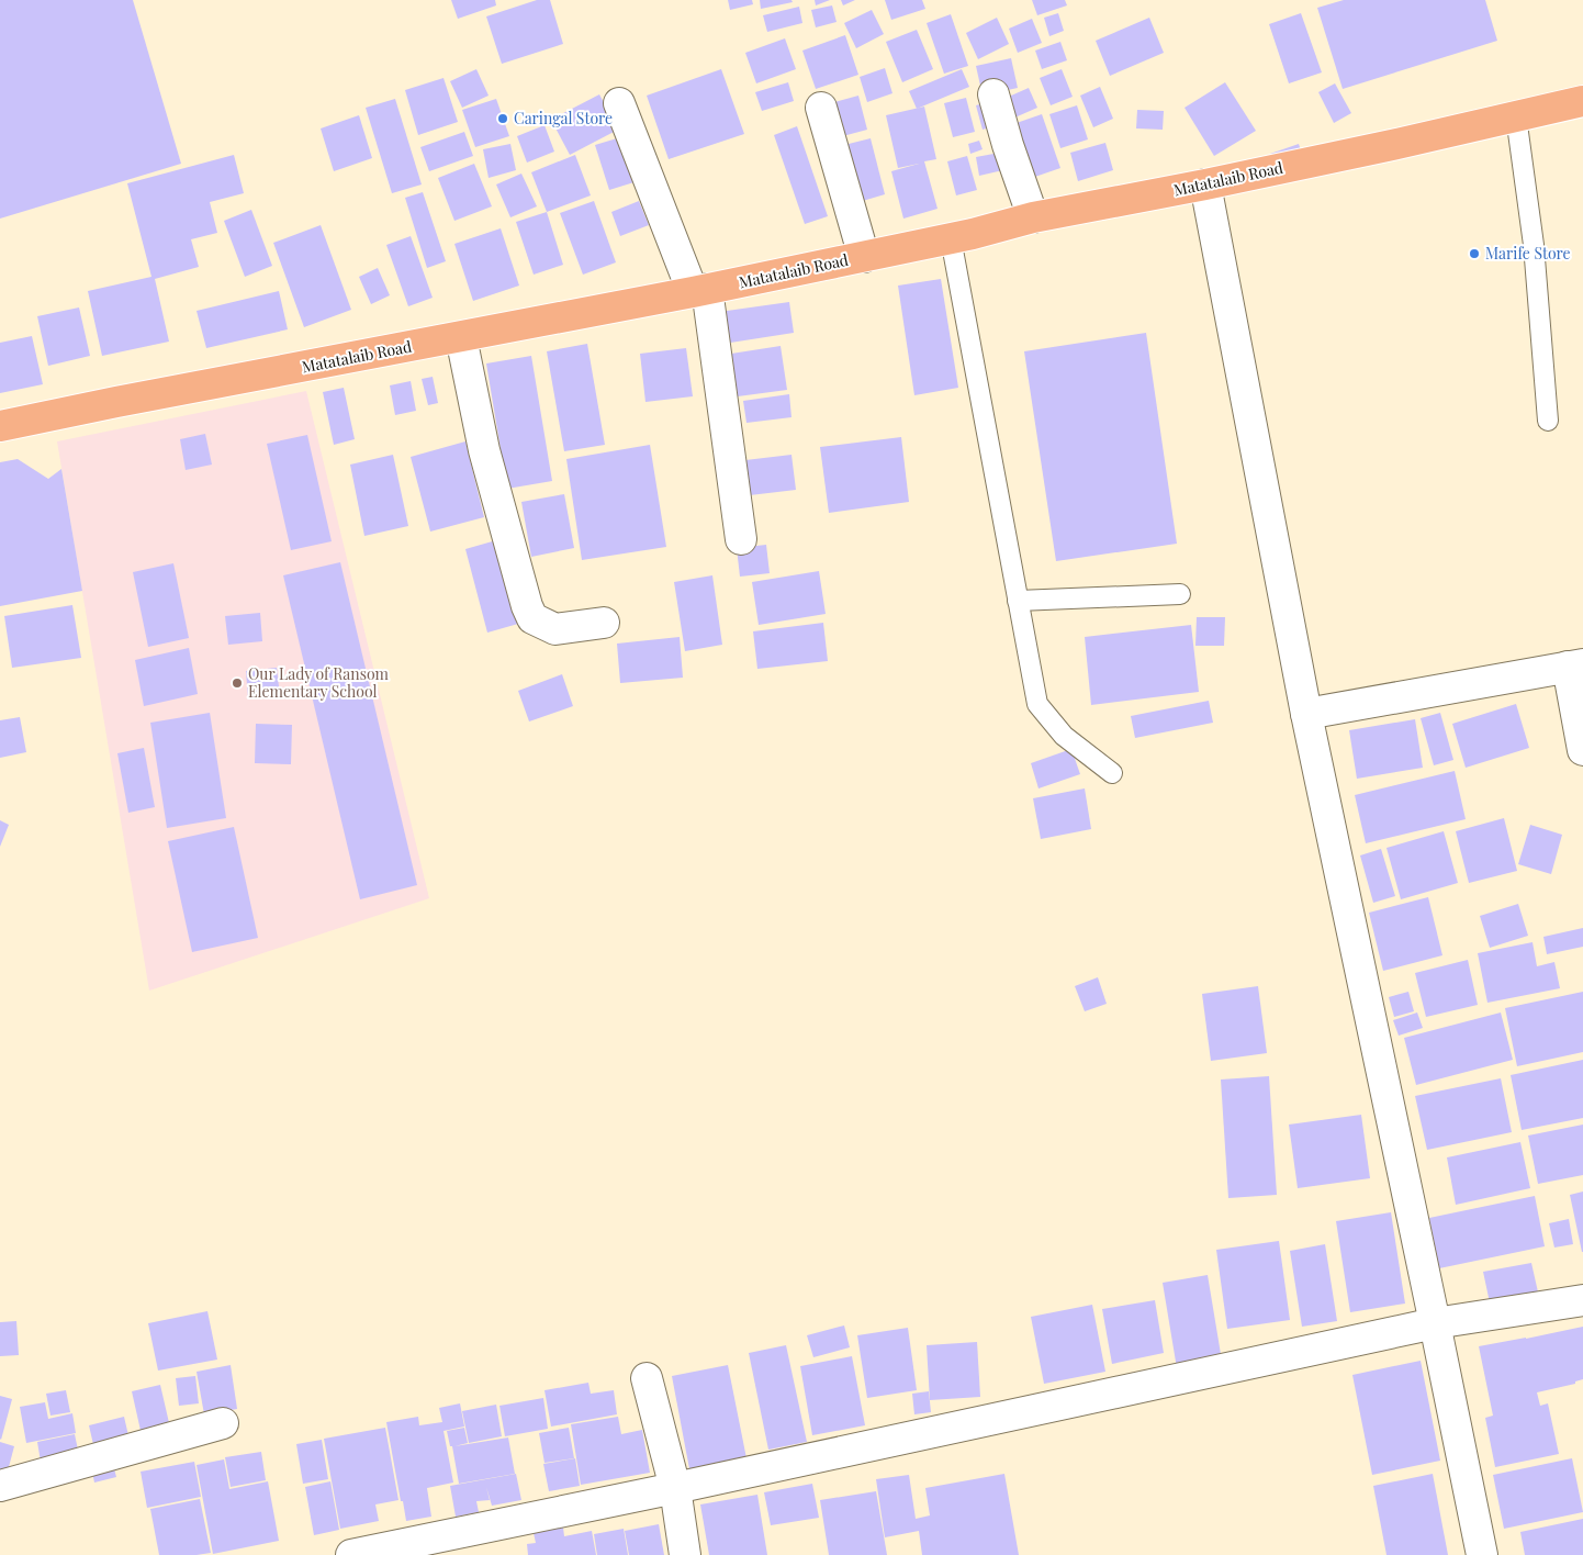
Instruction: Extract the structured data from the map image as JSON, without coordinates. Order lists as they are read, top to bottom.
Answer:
{
  "streets": {
    "main road": ["Matatalaib Road"]
  },
  "places": ["Caringal Store", "Marife Store", "Our Lady of Ransom Elementary School"]
}
